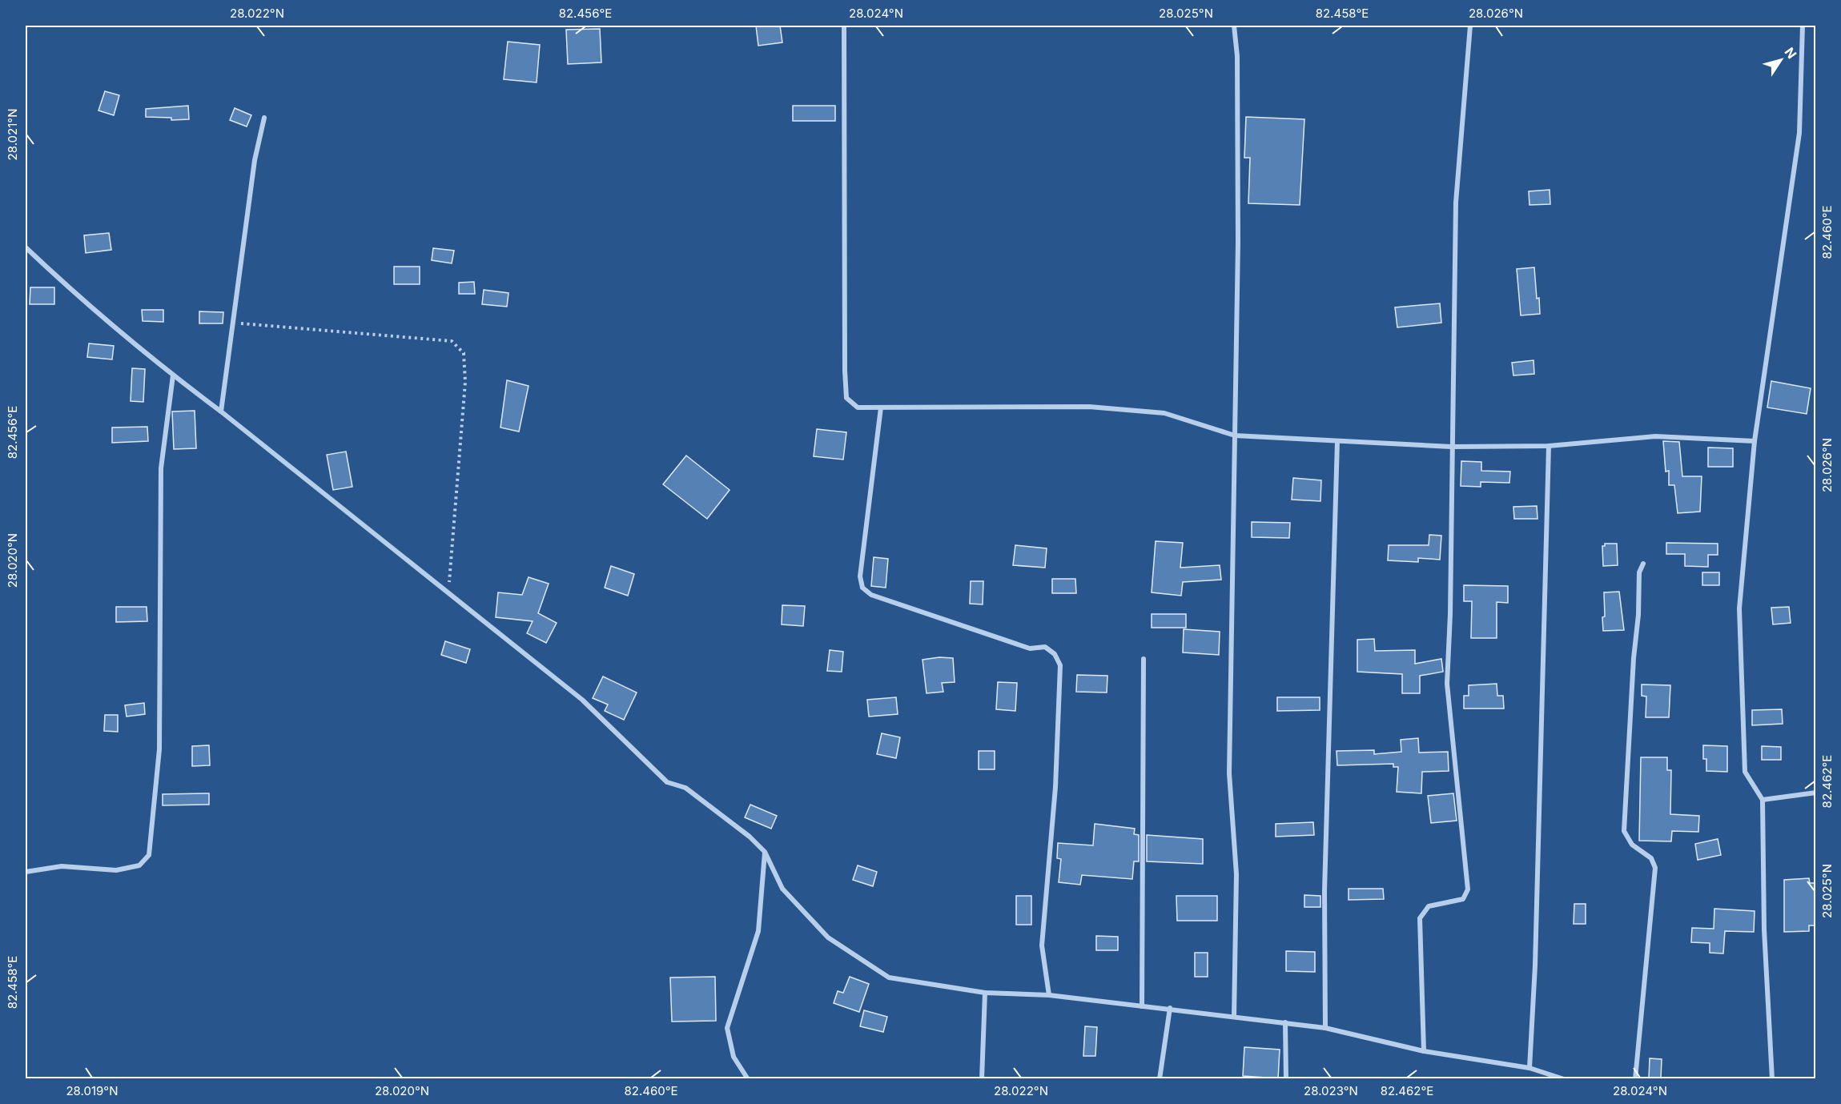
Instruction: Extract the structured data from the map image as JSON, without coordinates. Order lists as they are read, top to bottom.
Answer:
{
  "north": "top right",
  "coordinates": [
    "28.022°N",
    "82.456°E",
    "28.024°N",
    "28.025°N",
    "82.458°E",
    "28.026°N",
    "28.021°N",
    "82.460°E",
    "28.020°N",
    "82.462°E",
    "28.019°N",
    "28.023°N"
  ]
}
